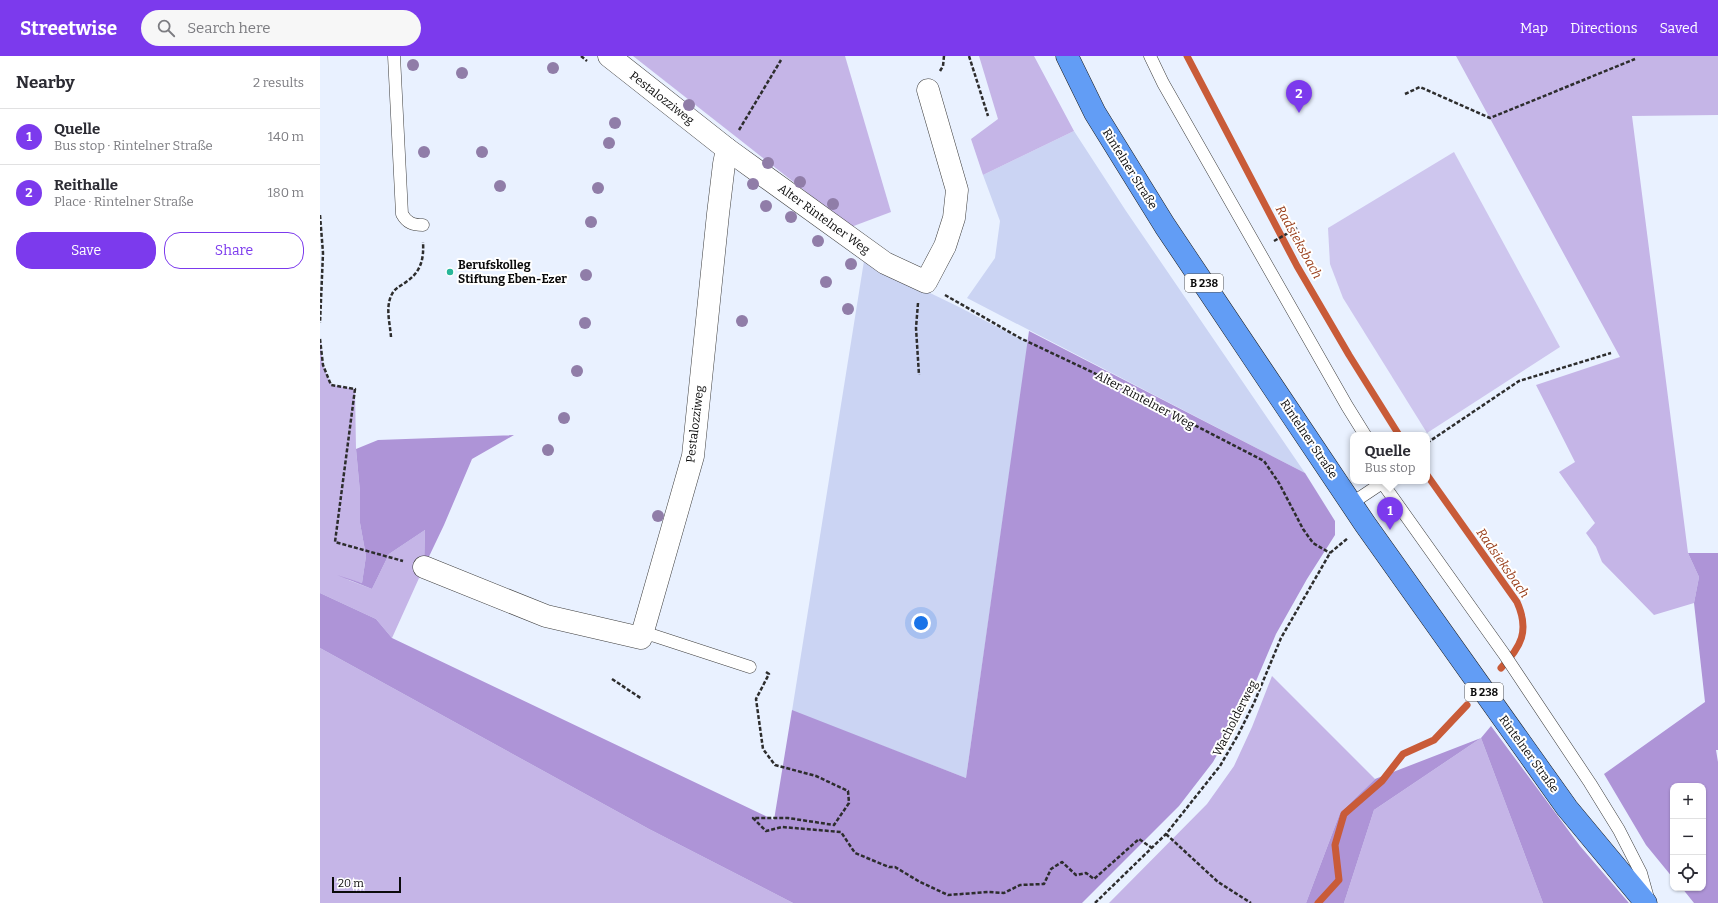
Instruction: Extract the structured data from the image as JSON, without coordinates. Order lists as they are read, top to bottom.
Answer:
{
  "streets": {
    "main road": ["Rintelner Straße", "B 238"],
    "street": ["Pestalozziweg", "Alter Rintelner Weg"],
    "path": ["Wacholderweg"]
  },
  "crossings": [
    ["Pestalozziweg", "Alter Rintelner Weg"],
    ["Rintelner Straße", "Wacholderweg"],
    ["Alter Rintelner Weg", "Wacholderweg"]
  ],
  "water": ["Radsieksbach"],
  "places": ["Berufskolleg Stiftung Eben-Ezer"],
  "scale_bar": "20 m",
  "page": {
    "header": "Streetwise",
    "search": "Search here",
    "nav": ["Map", "Directions", "Saved"],
    "heading": ["Nearby", "2 results"],
    "pins": ["2", "1"],
    "list": [
      {
        "mark": "1",
        "name": "Quelle",
        "note": "Bus stop · Rintelner Straße",
        "value": "140 m"
      },
      {
        "mark": "2",
        "name": "Reithalle",
        "note": "Place · Rintelner Straße",
        "value": "180 m"
      }
    ],
    "buttons": ["Save", "Share"],
    "popup": ["Quelle", "Bus stop"],
    "map_buttons": ["+", "−"],
    "scale": "20 m"
  }
}
